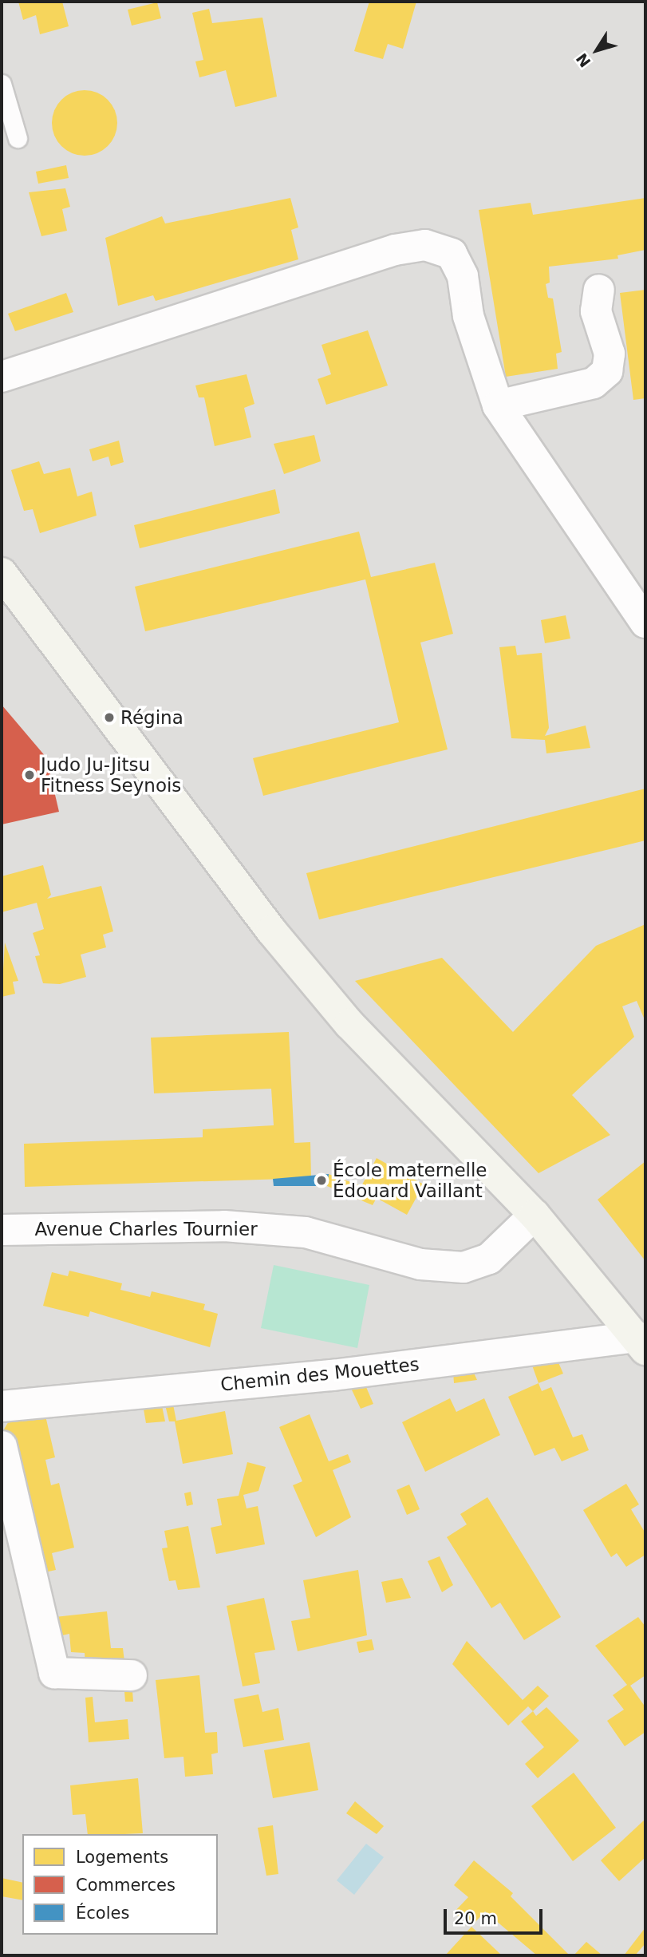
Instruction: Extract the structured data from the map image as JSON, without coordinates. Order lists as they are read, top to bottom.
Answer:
{
  "streets": {
    "street": ["Avenue Charles Tournier", "Chemin des Mouettes"]
  },
  "places": ["Régina", "Judo Ju-Jitsu Fitness Seynois", "École maternelle Édouard Vaillant"],
  "legend": ["Logements", "Commerces", "Écoles"],
  "scale_bar": "20 m",
  "north": "bottom left"
}
